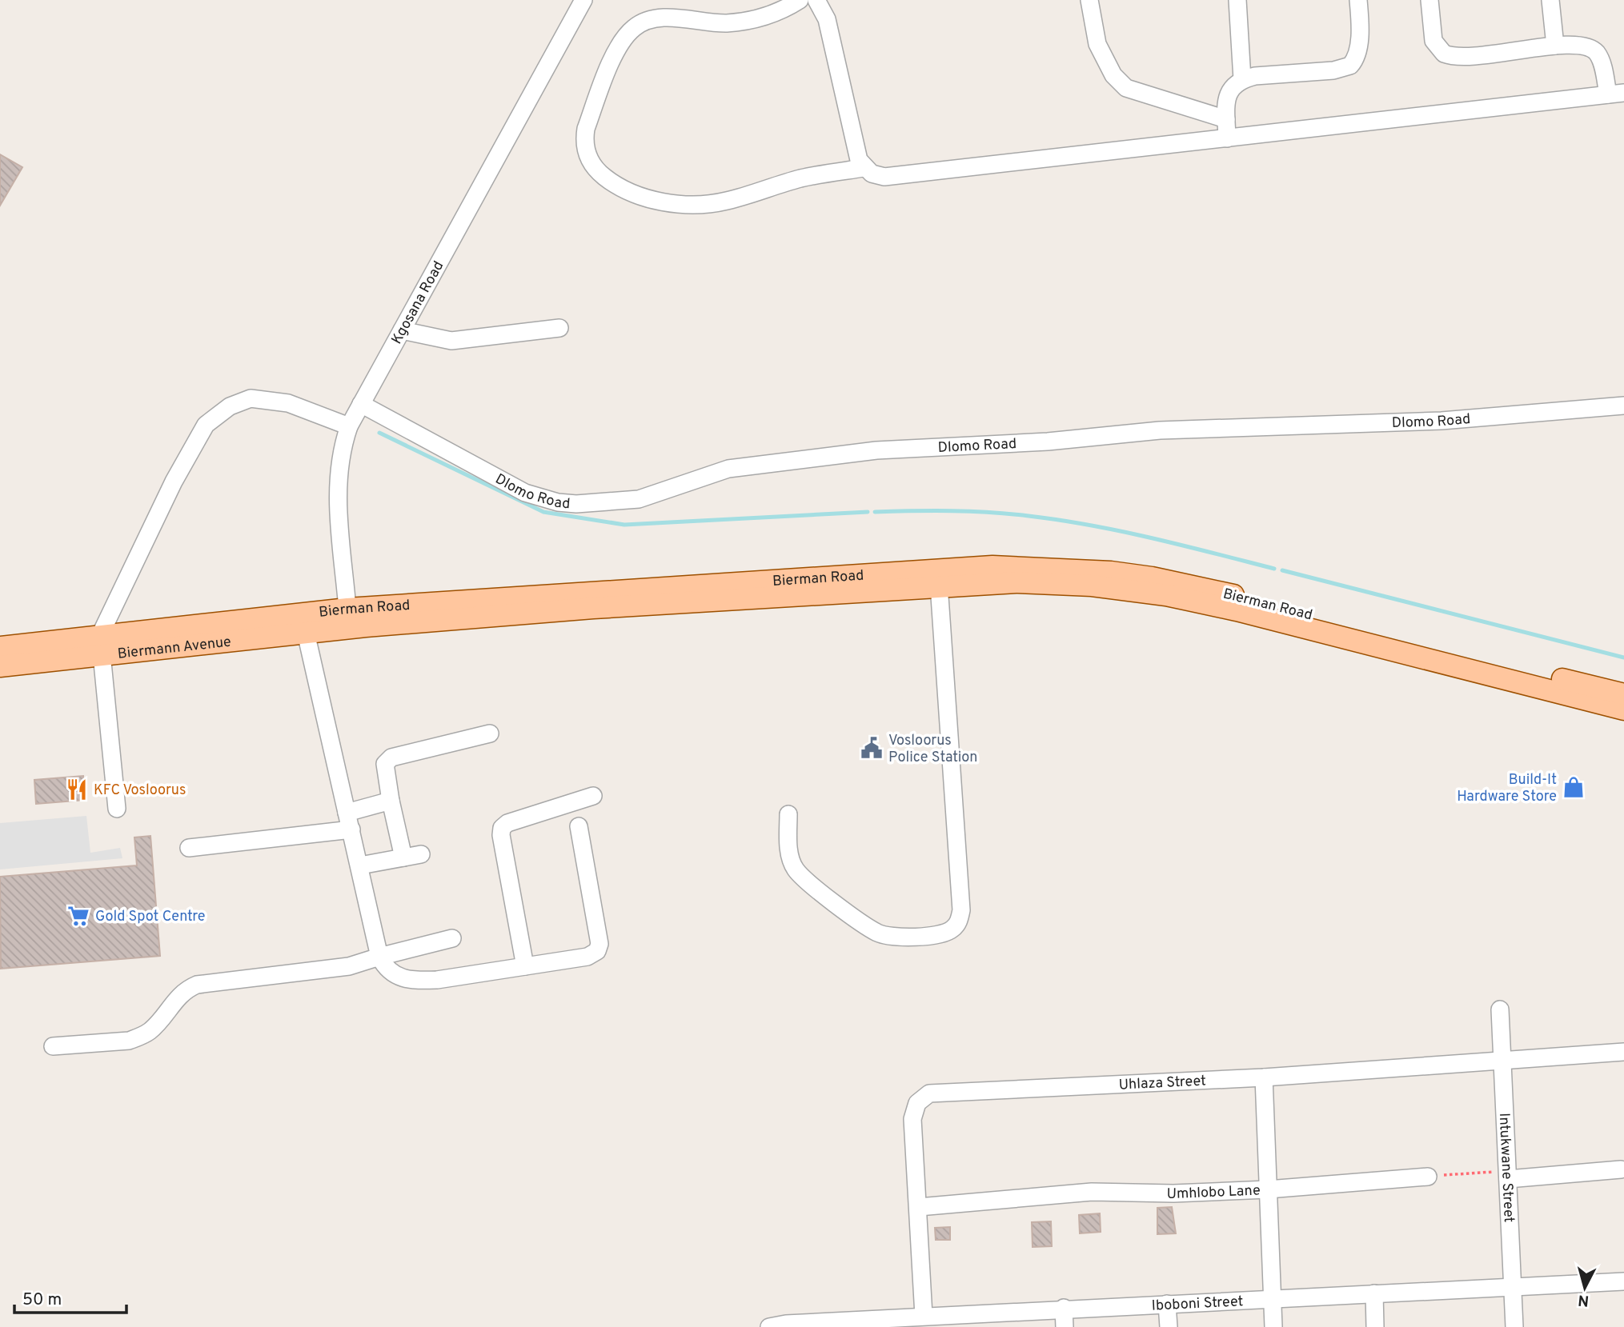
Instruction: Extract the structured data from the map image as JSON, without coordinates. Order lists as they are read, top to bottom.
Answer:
{
  "streets": {
    "main road": ["Bierman Road", "Biermann Avenue"],
    "street": [
      "Kgosana Road",
      "Dlomo Road",
      "Uhlaza Street",
      "Intukwane Street",
      "Umhlobo Lane",
      "Iboboni Street"
    ]
  },
  "crossings": [
    ["Kgosana Road", "Dlomo Road"],
    ["Kgosana Road", "Bierman Road"],
    ["Kgosana Road", "Biermann Avenue"],
    ["Bierman Road", "Biermann Avenue"],
    ["Uhlaza Street", "Intukwane Street"],
    ["Uhlaza Street", "Umhlobo Lane"],
    ["Uhlaza Street", "Iboboni Street"],
    ["Intukwane Street", "Iboboni Street"]
  ],
  "places": {
    "public building": ["Vosloorus Police Station"],
    "shop": ["Build-It Hardware Store"],
    "restaurant": ["KFC Vosloorus"],
    "supermarket": ["Gold Spot Centre"]
  },
  "scale_bar": "50 m",
  "north": "bottom"
}
